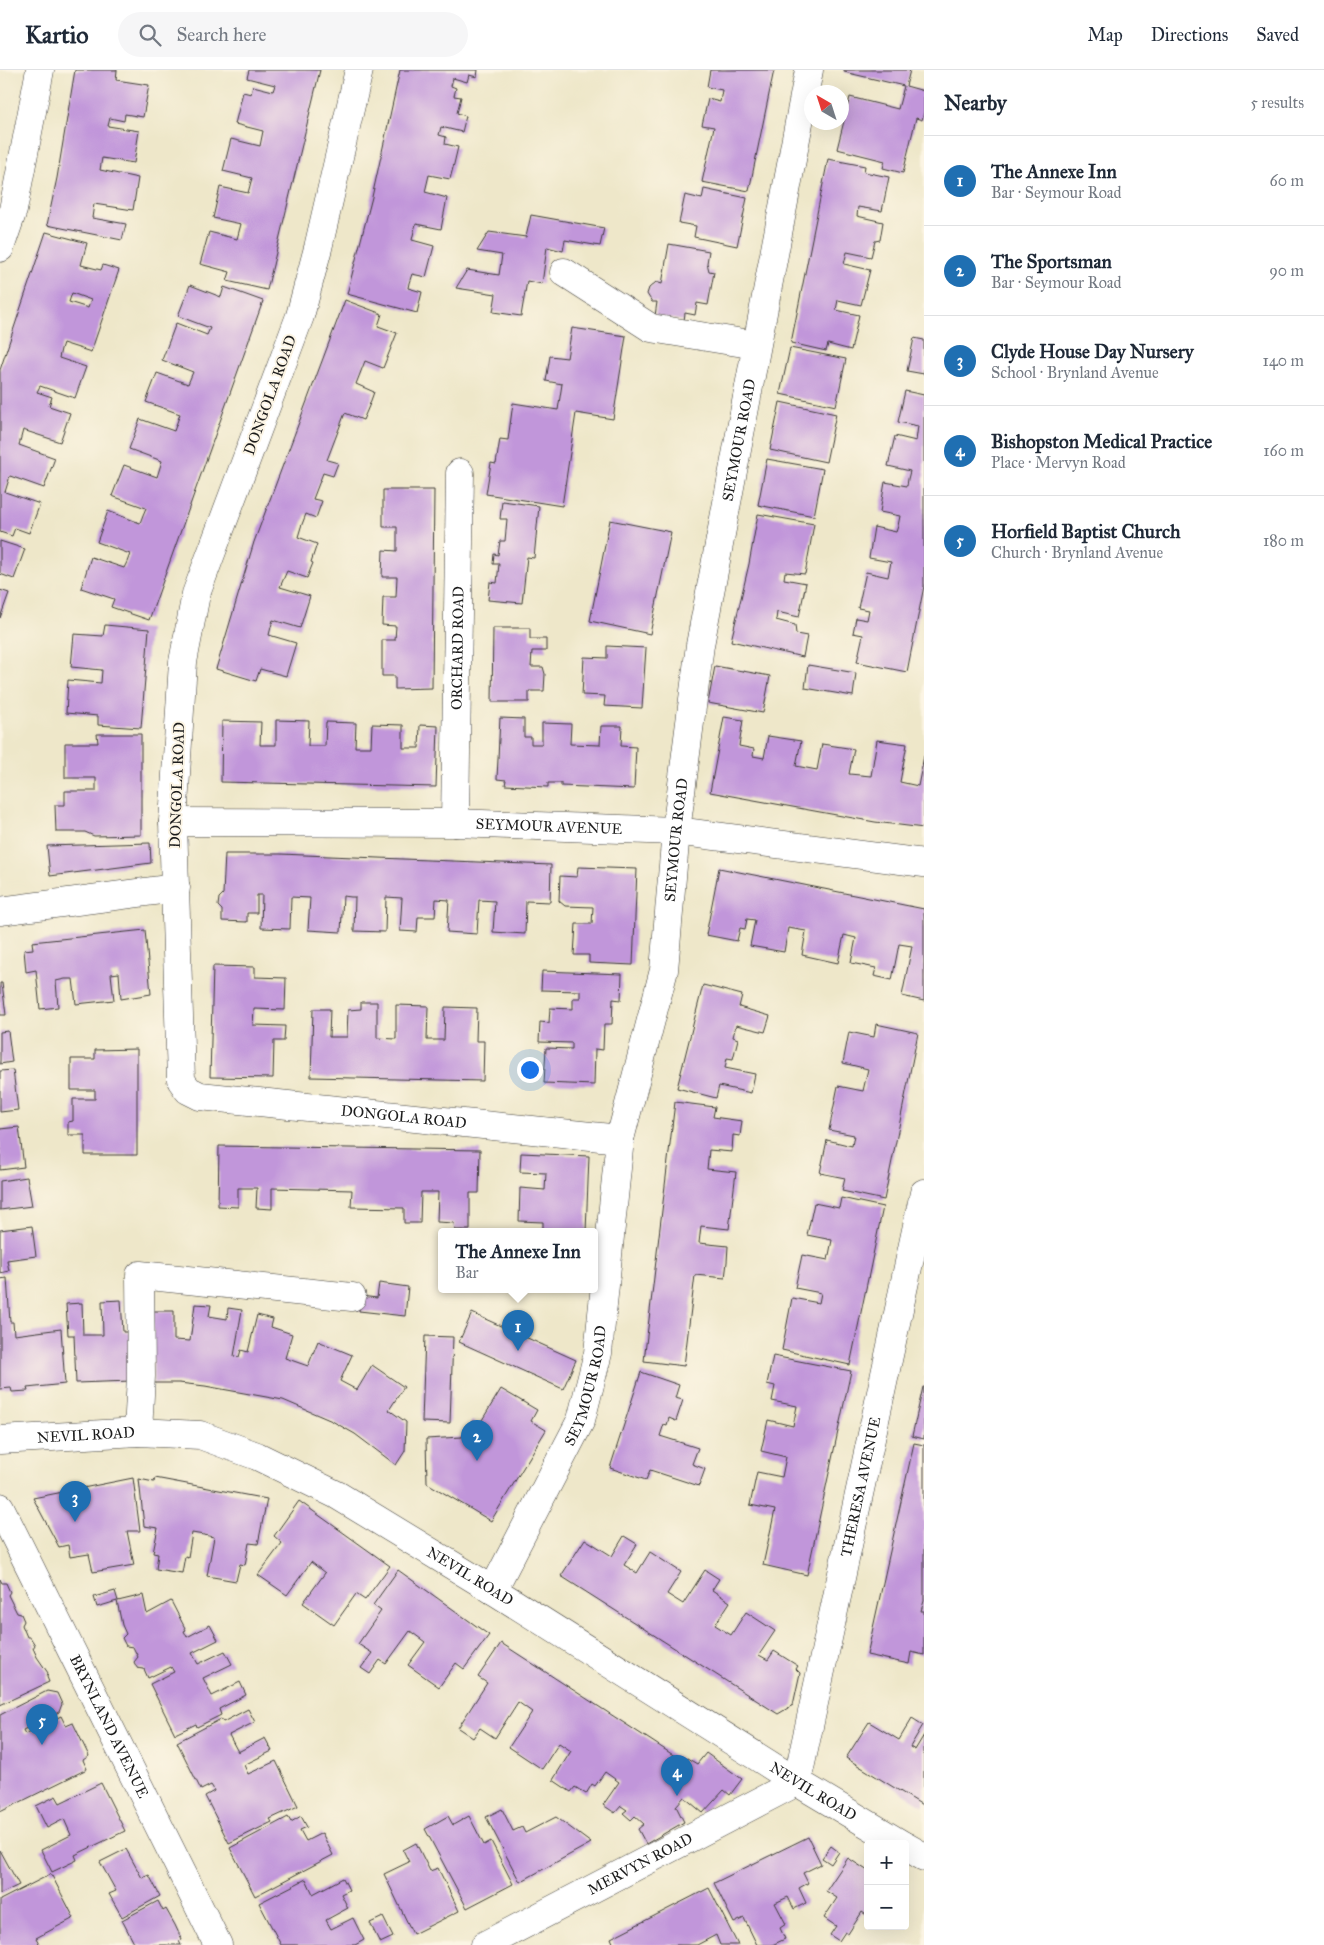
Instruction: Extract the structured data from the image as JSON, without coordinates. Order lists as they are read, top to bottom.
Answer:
{
  "streets": {
    "street": [
      "DONGOLA ROAD",
      "SEYMOUR ROAD",
      "ORCHARD ROAD",
      "SEYMOUR AVENUE",
      "NEVIL ROAD",
      "THERESA AVENUE",
      "BRYNLAND AVENUE",
      "MERVYN ROAD"
    ]
  },
  "crossings": [
    ["DONGOLA ROAD", "SEYMOUR ROAD"],
    ["DONGOLA ROAD", "SEYMOUR AVENUE"],
    ["SEYMOUR ROAD", "SEYMOUR AVENUE"],
    ["SEYMOUR ROAD", "NEVIL ROAD"],
    ["ORCHARD ROAD", "SEYMOUR AVENUE"],
    ["NEVIL ROAD", "THERESA AVENUE"],
    ["NEVIL ROAD", "MERVYN ROAD"],
    ["THERESA AVENUE", "MERVYN ROAD"]
  ],
  "north": "top left",
  "page": {
    "header": "Kartio",
    "search": "Search here",
    "nav": ["Map", "Directions", "Saved"],
    "heading": ["Nearby", "5 results"],
    "list": [
      {
        "mark": "1",
        "name": "The Annexe Inn",
        "note": "Bar · Seymour Road",
        "value": "60 m"
      },
      {
        "mark": "2",
        "name": "The Sportsman",
        "note": "Bar · Seymour Road",
        "value": "90 m"
      },
      {
        "mark": "3",
        "name": "Clyde House Day Nursery",
        "note": "School · Brynland Avenue",
        "value": "140 m"
      },
      {
        "mark": "4",
        "name": "Bishopston Medical Practice",
        "note": "Place · Mervyn Road",
        "value": "160 m"
      },
      {
        "mark": "5",
        "name": "Horfield Baptist Church",
        "note": "Church · Brynland Avenue",
        "value": "180 m"
      }
    ],
    "popup": ["The Annexe Inn", "Bar"],
    "pins": [
      "1",
      "2",
      "3",
      "5",
      "4"
    ],
    "map_buttons": ["+", "−"]
  }
}
